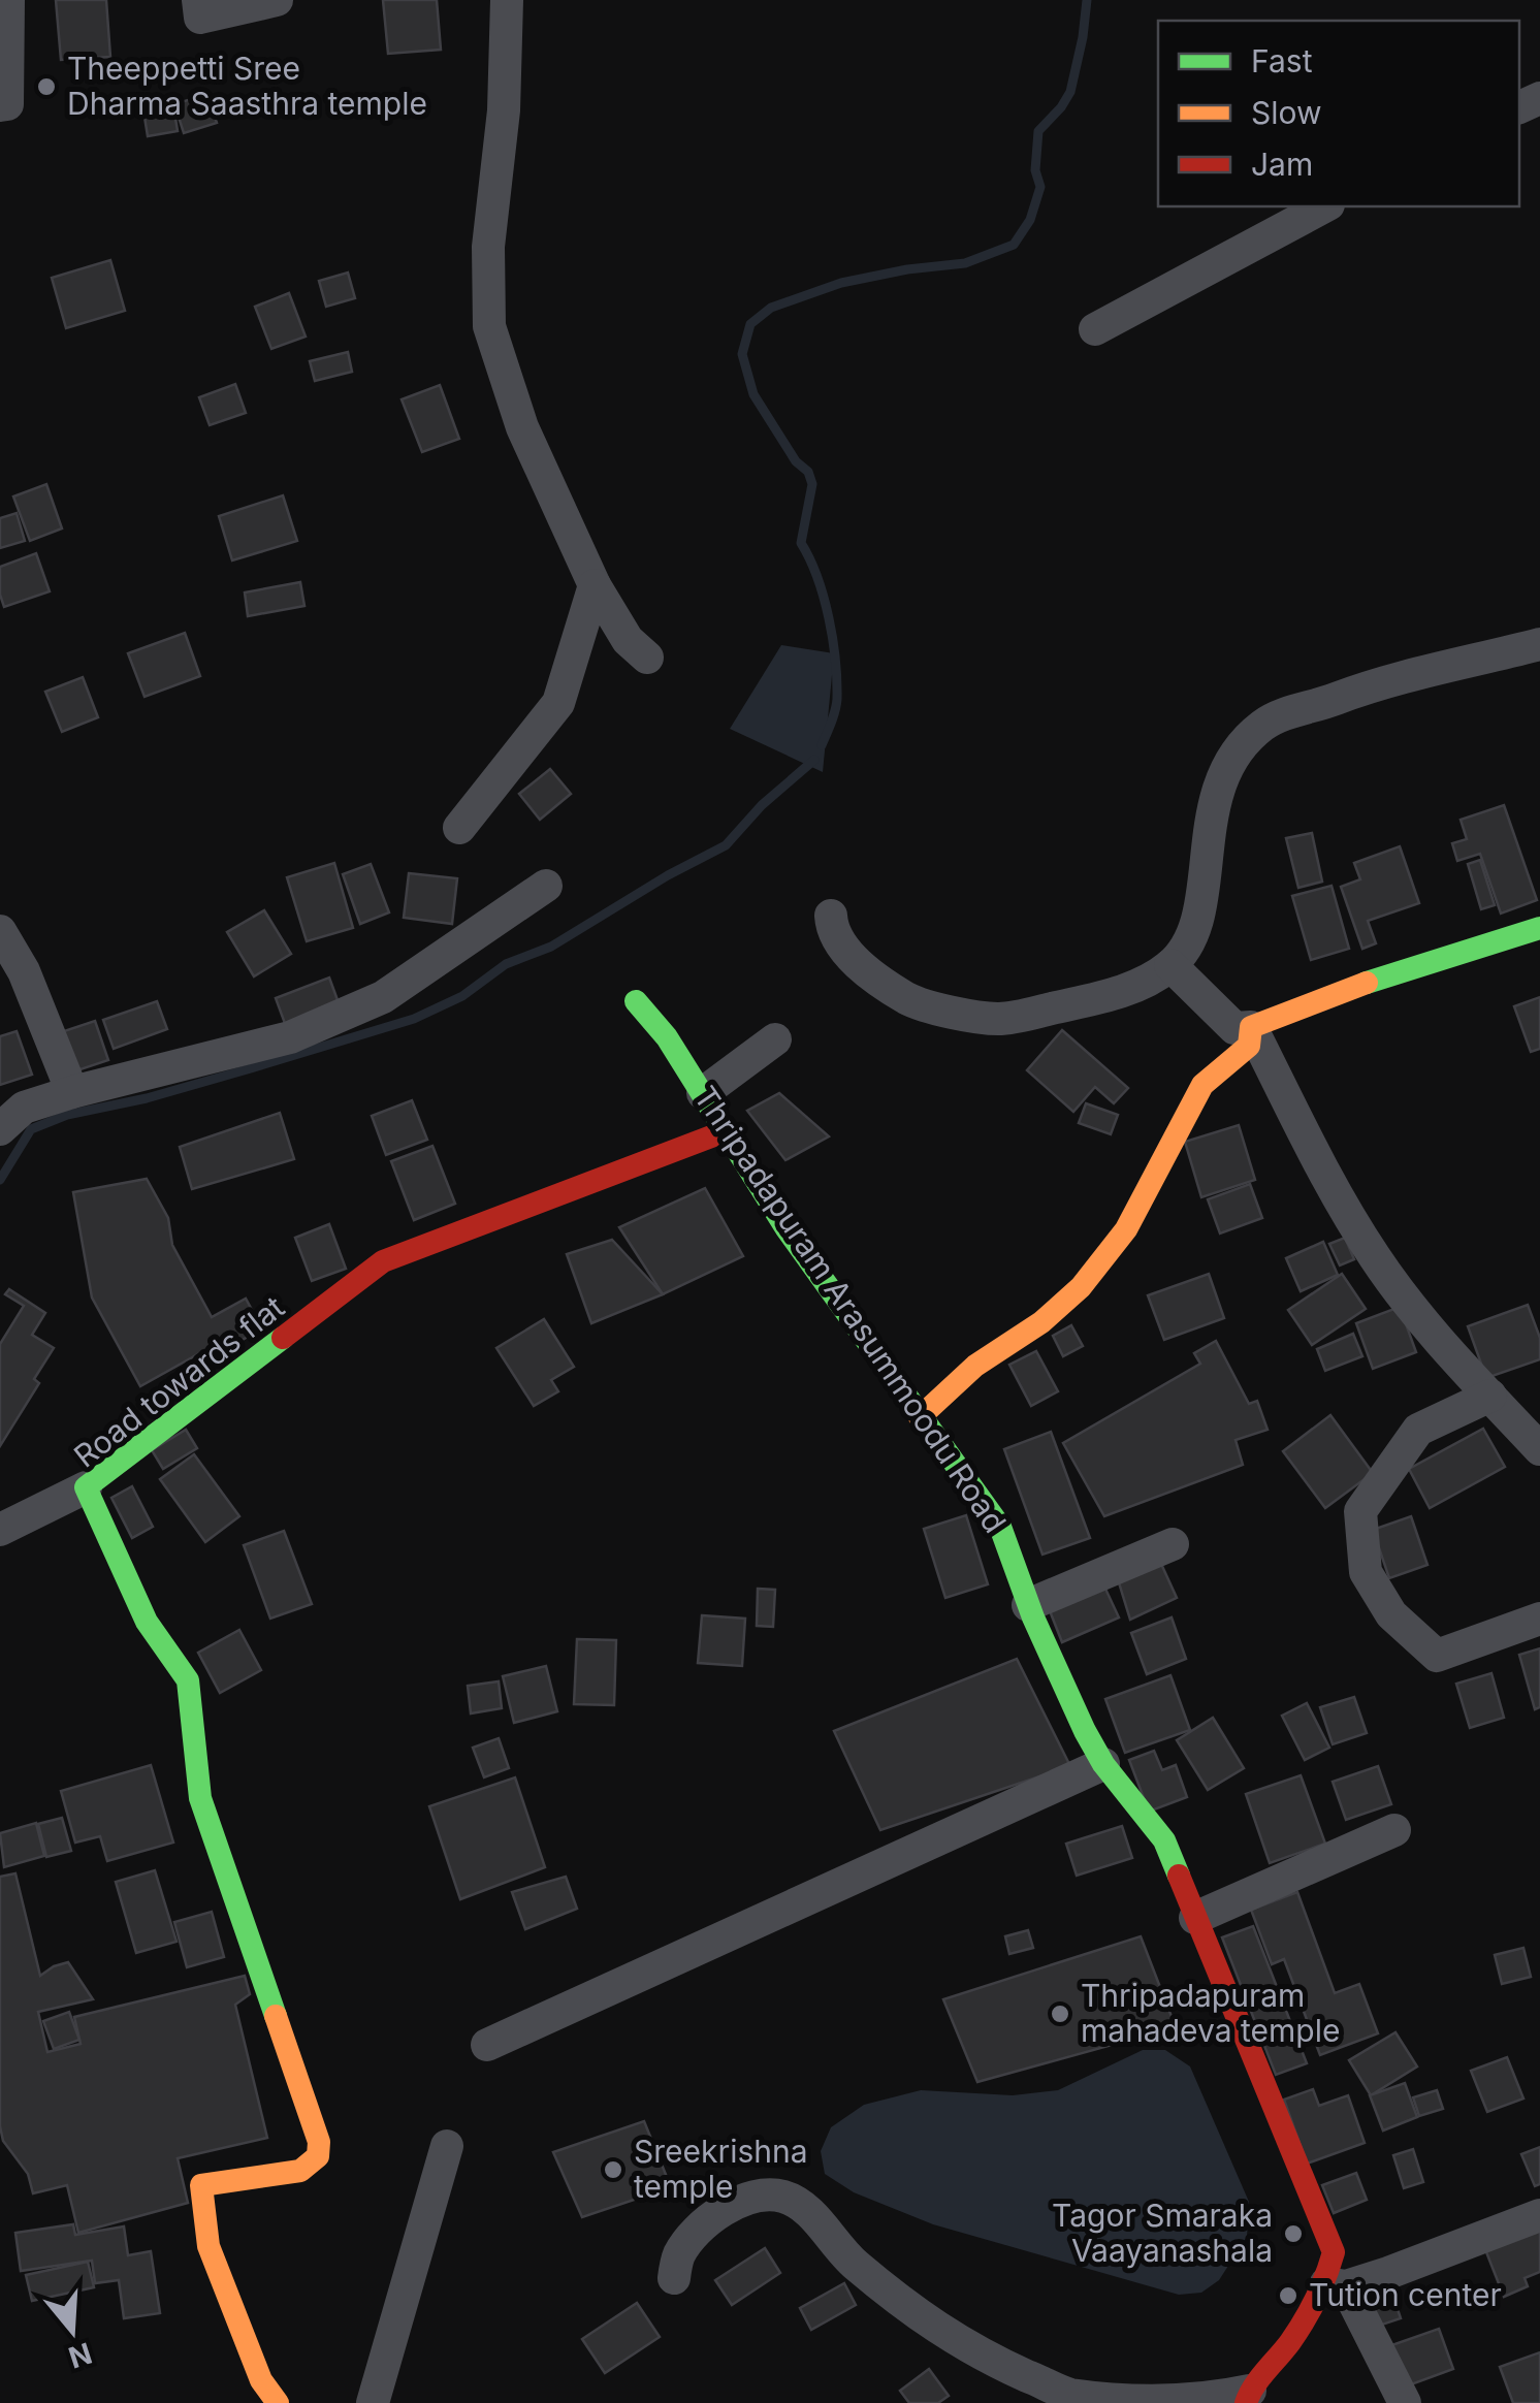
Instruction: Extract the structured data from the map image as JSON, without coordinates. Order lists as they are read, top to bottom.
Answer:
{
  "streets": {
    "street": ["Thripadapuram Arasummoodu Road", "Road towards flat"]
  },
  "crossings": [
    ["Thripadapuram Arasummoodu Road", "Road towards flat"]
  ],
  "places": [
    "Theeppetti Sree Dharma Saasthra temple",
    "Thripadapuram mahadeva temple",
    "Sreekrishna temple",
    "Tagor Smaraka Vaayanashala",
    "Tution center"
  ],
  "legend": ["Fast", "Slow", "Jam"],
  "north": "bottom"
}
